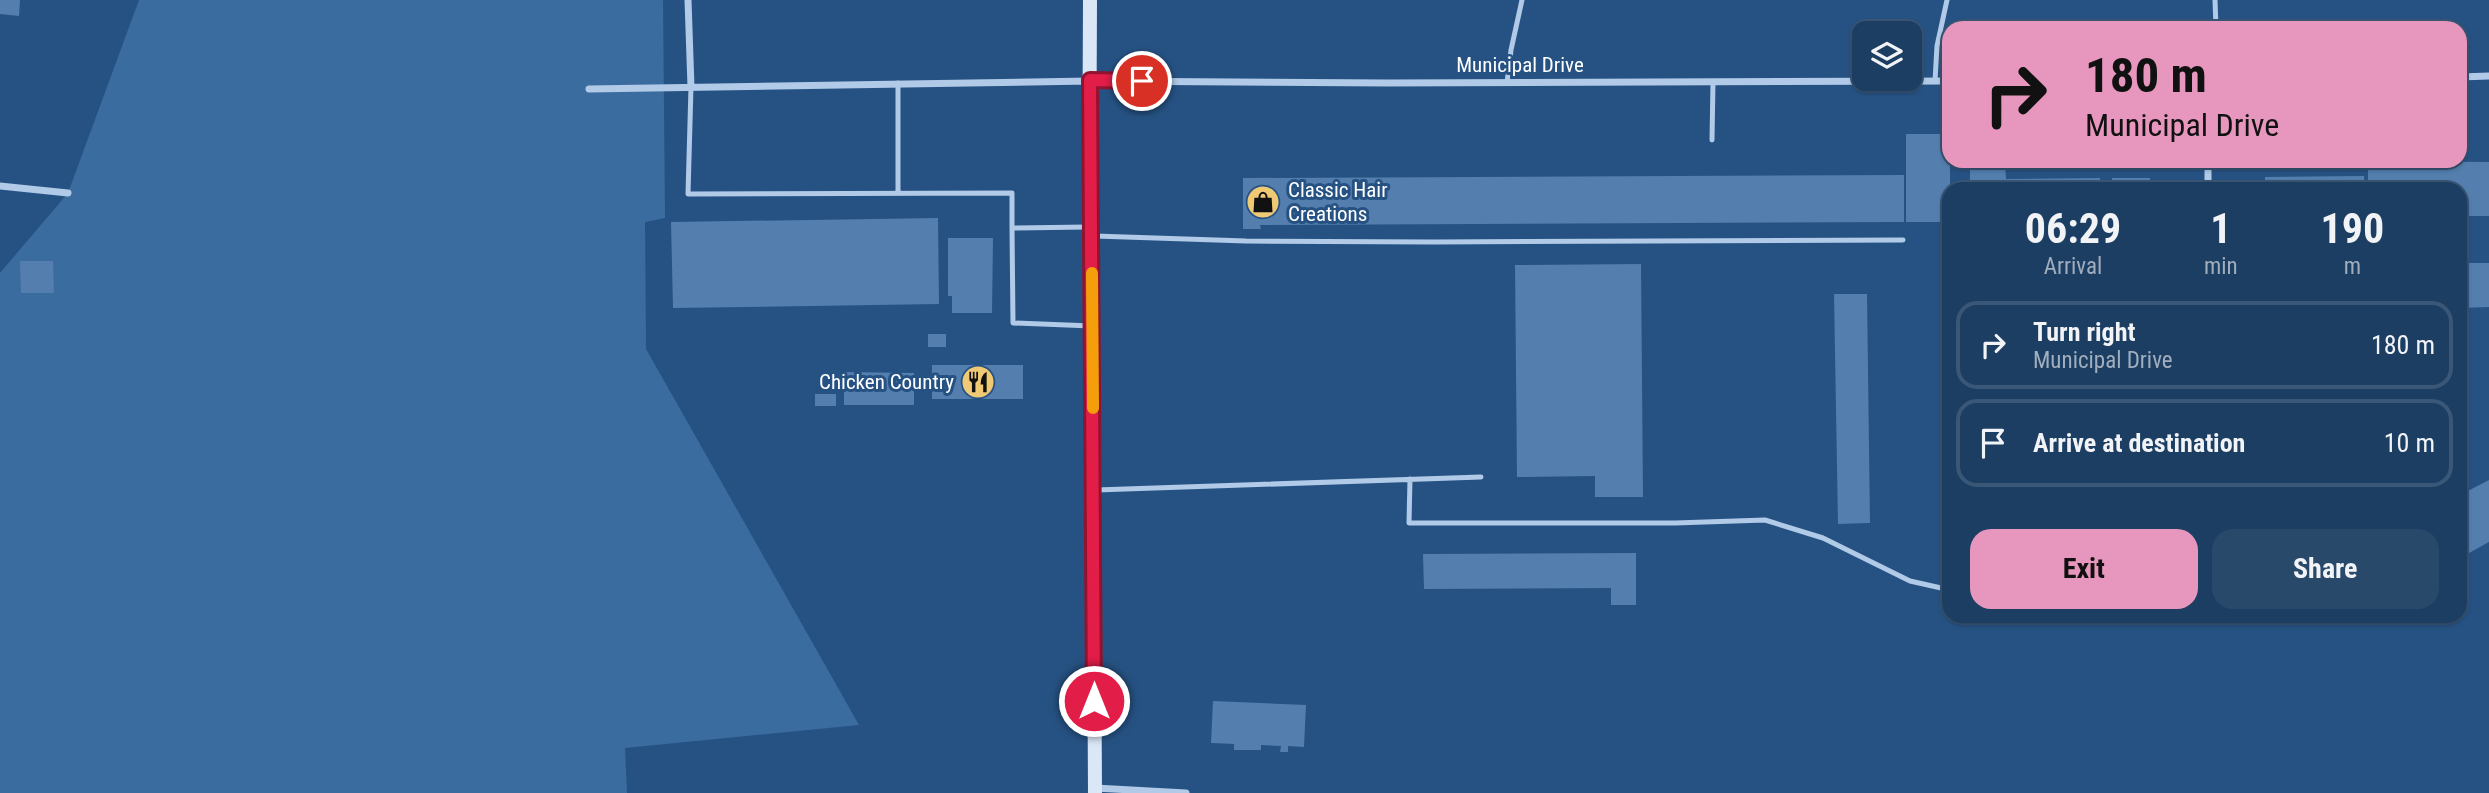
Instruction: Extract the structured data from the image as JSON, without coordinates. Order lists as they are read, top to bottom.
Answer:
{
  "streets": {
    "street": ["Municipal Drive"]
  },
  "places": {
    "shop": ["Classic Hair Creations"],
    "restaurant": ["Chicken Country"]
  },
  "page": {
    "turn": ["180 m", "Municipal Drive"],
    "eta": [
      "06:29",
      "Arrival",
      "1",
      "min",
      "190",
      "m"
    ],
    "list": [
      {
        "name": "Turn right",
        "note": "Municipal Drive",
        "value": "180 m"
      },
      {
        "name": "Arrive at destination",
        "value": "10 m"
      }
    ],
    "buttons": ["Exit", "Share"]
  }
}
